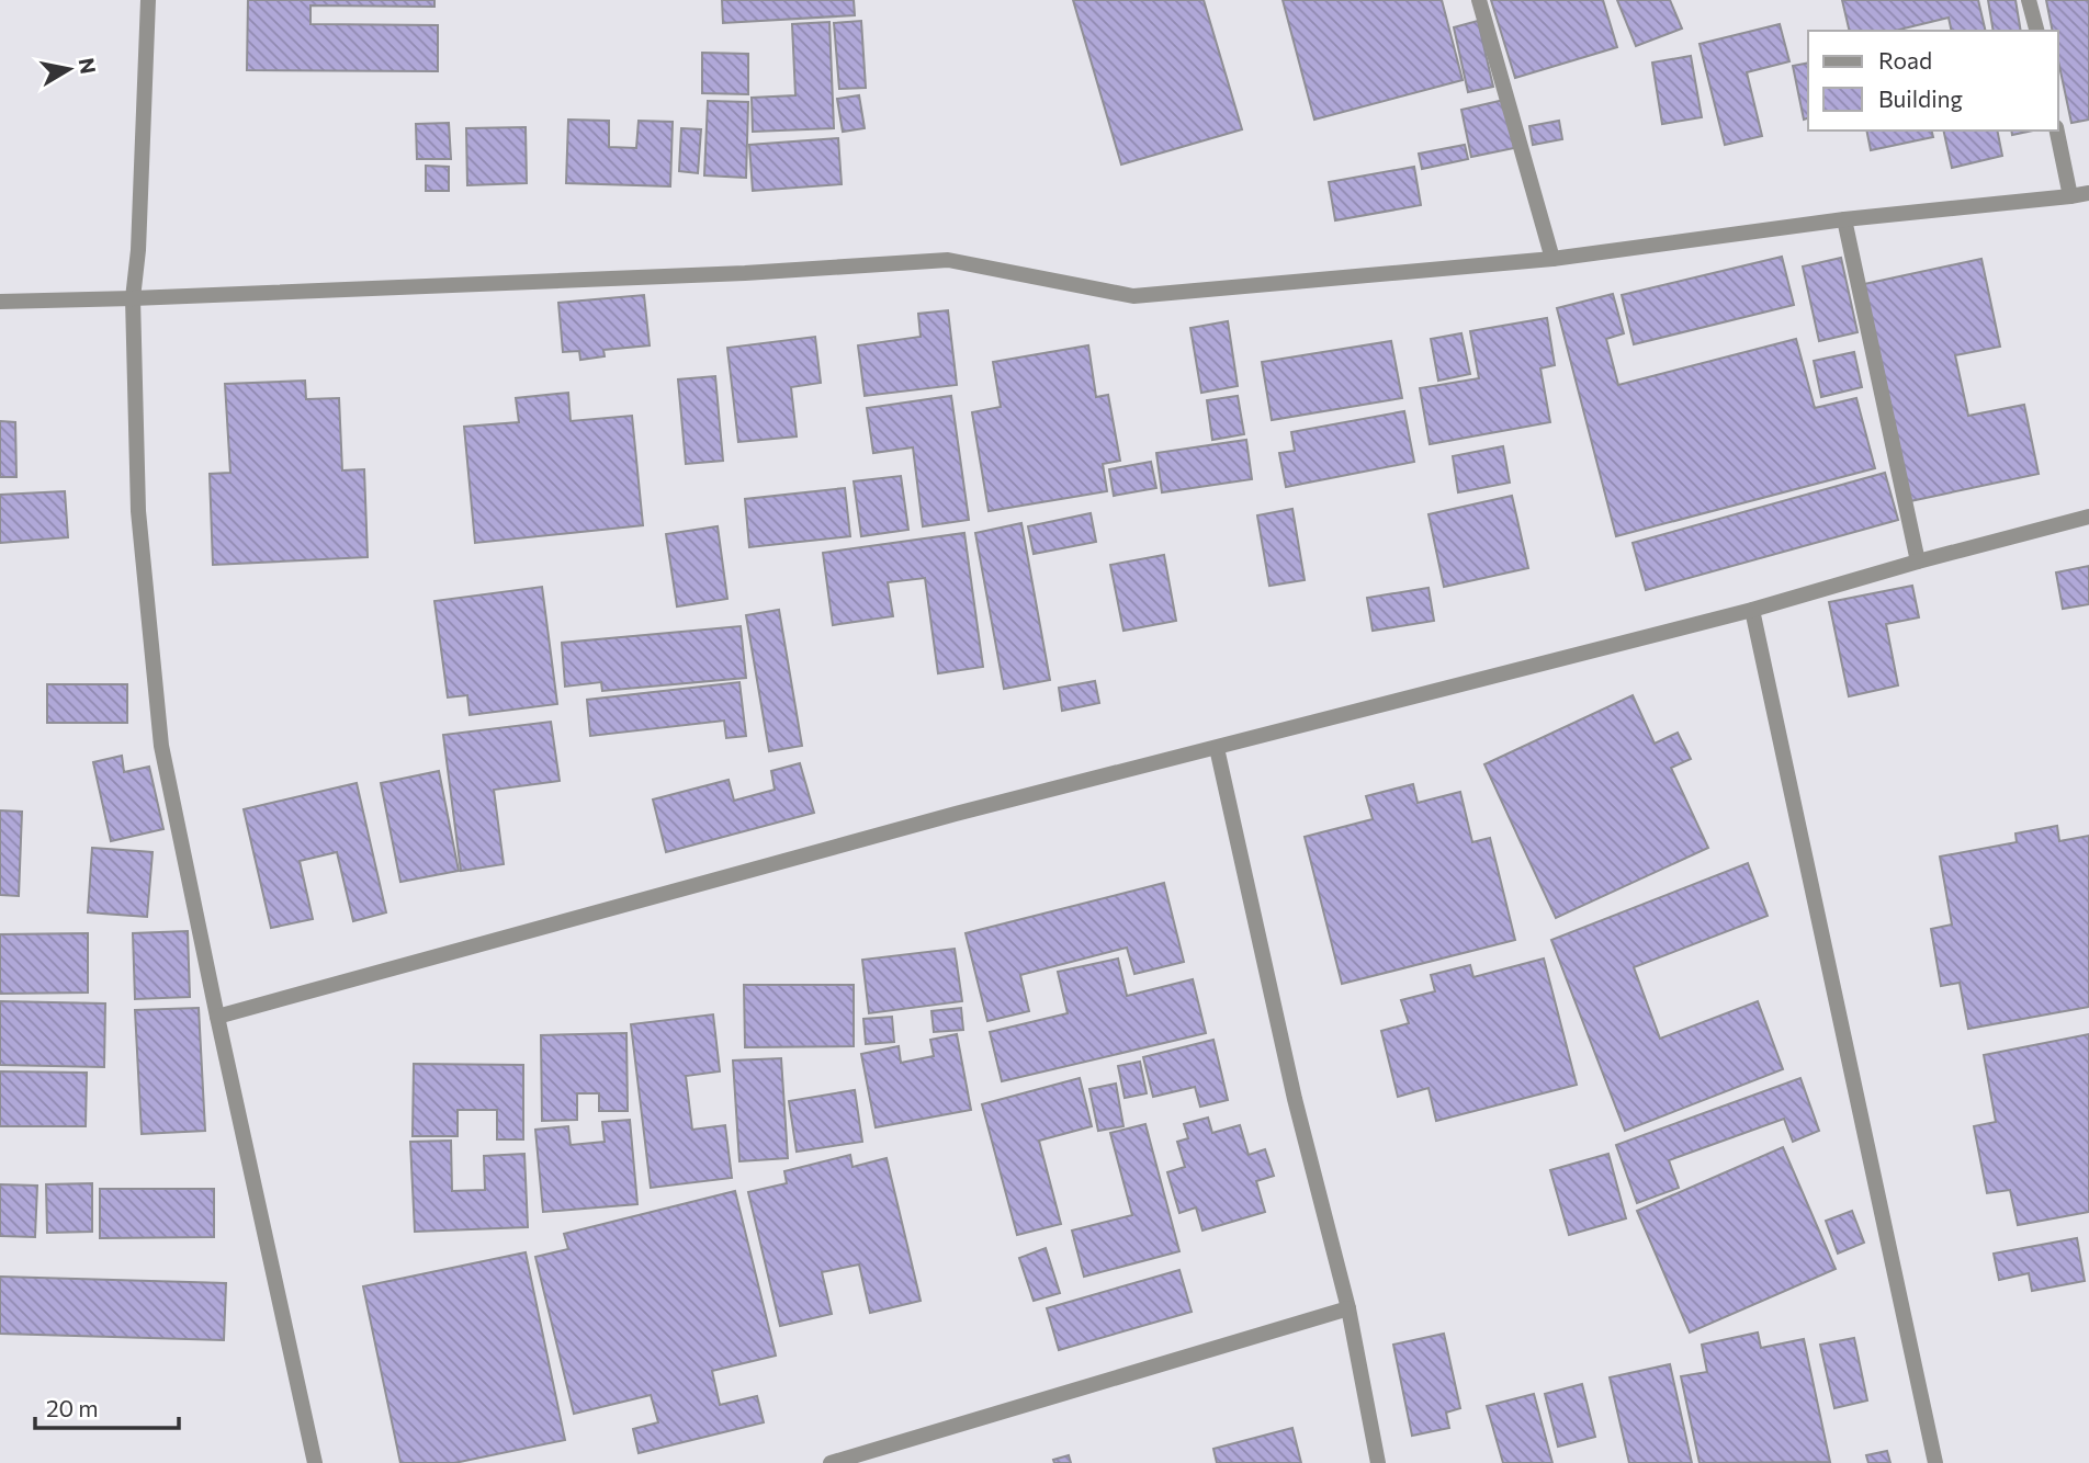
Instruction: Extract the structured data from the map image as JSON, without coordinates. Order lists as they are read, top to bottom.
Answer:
{
  "legend": ["Road", "Building"],
  "scale_bar": "20 m",
  "north": "right"
}
